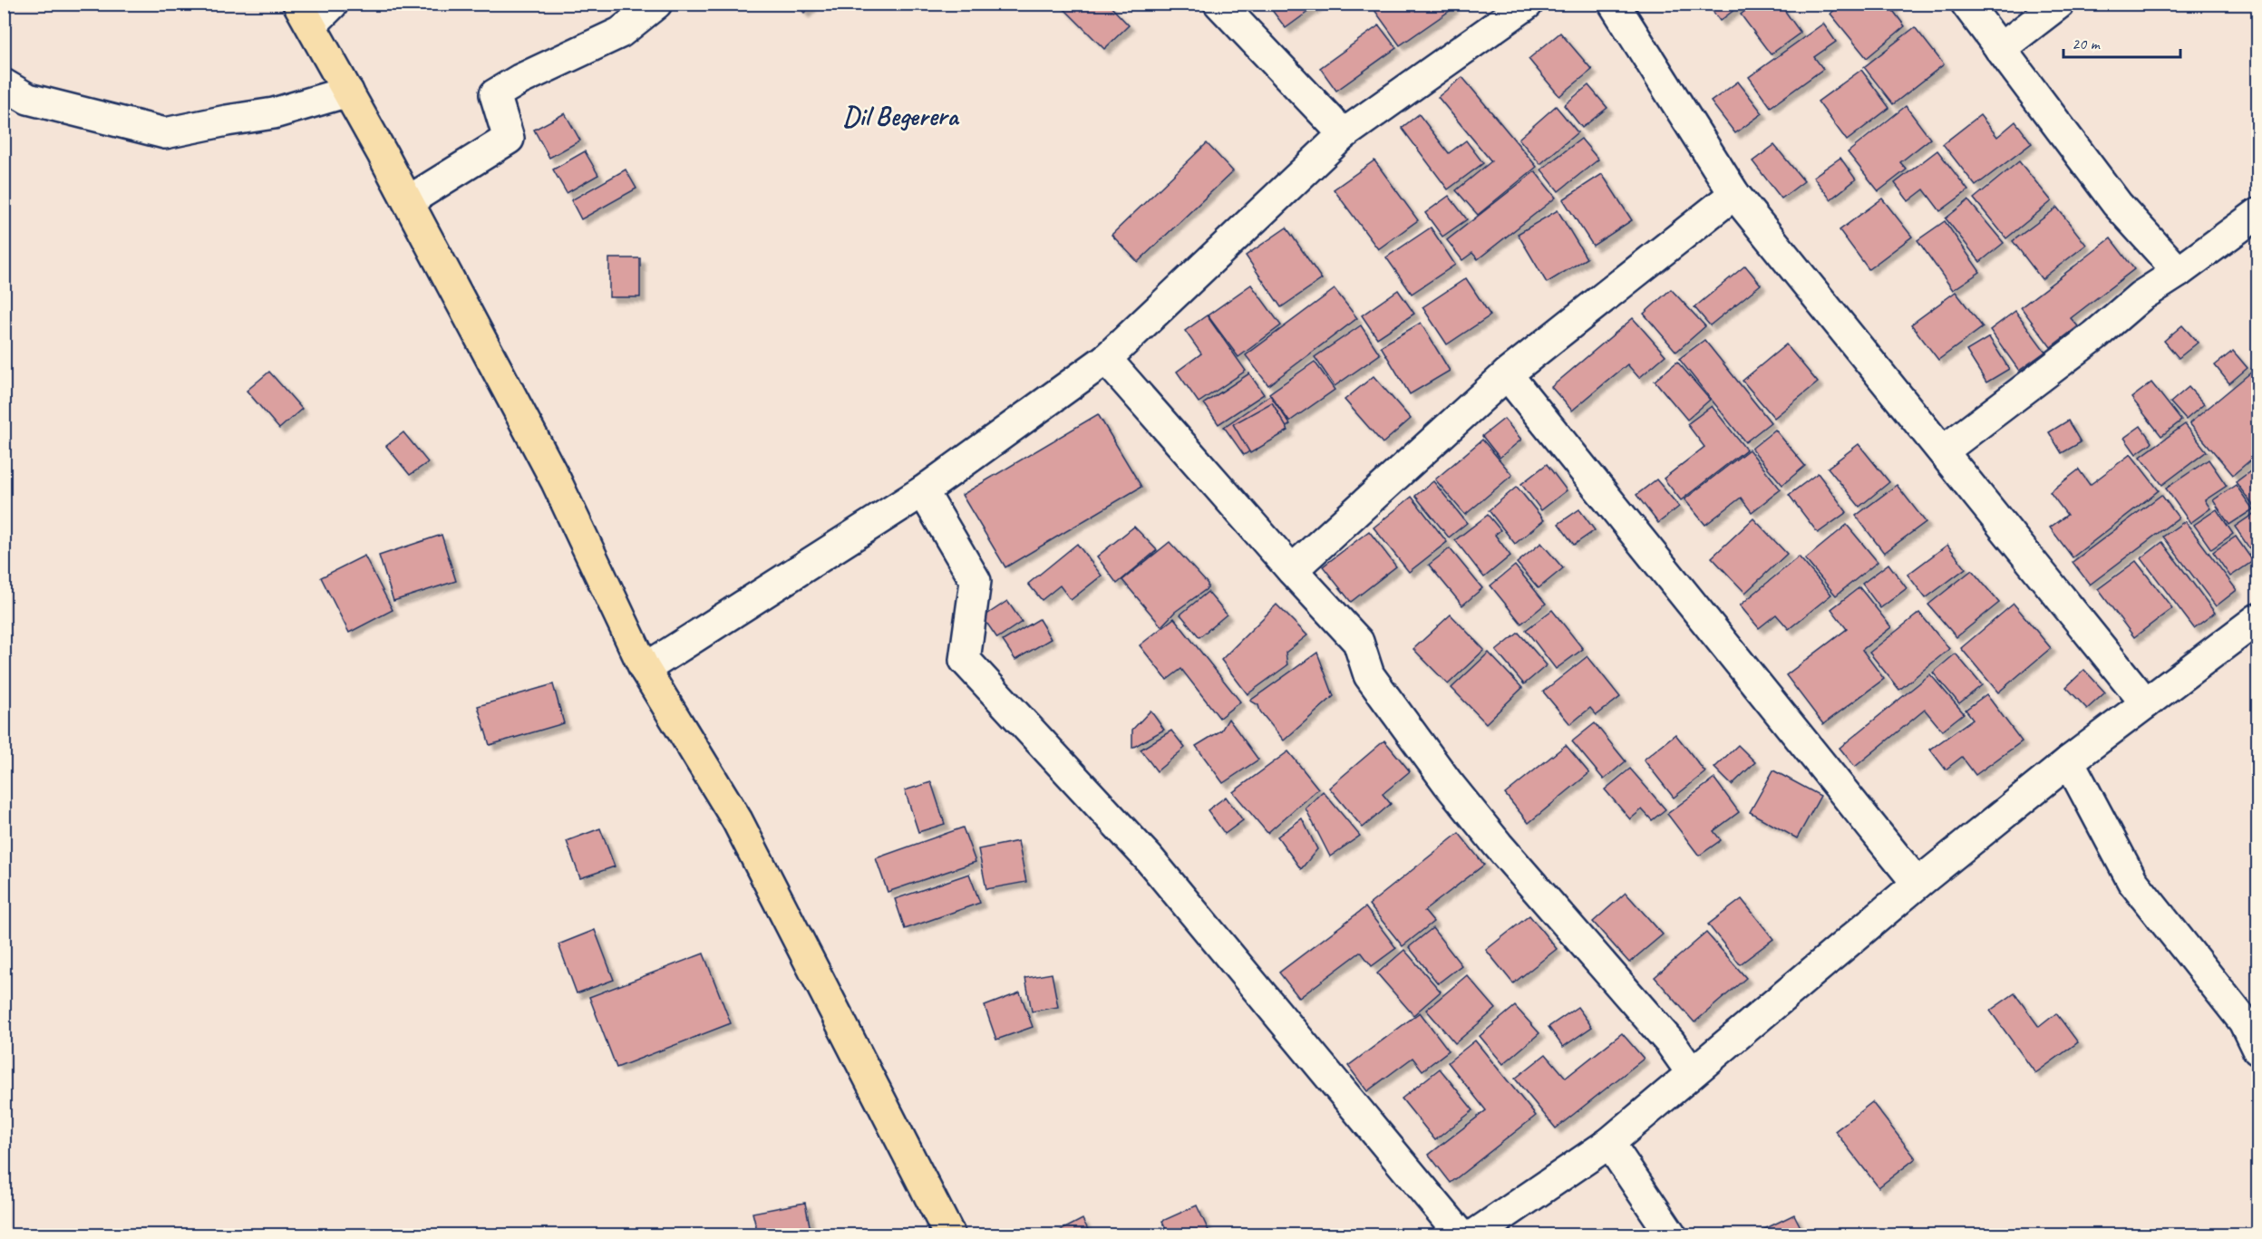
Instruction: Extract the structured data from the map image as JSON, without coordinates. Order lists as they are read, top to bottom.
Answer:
{
  "districts": ["Dil Begerera"],
  "scale_bar": "20 m"
}
